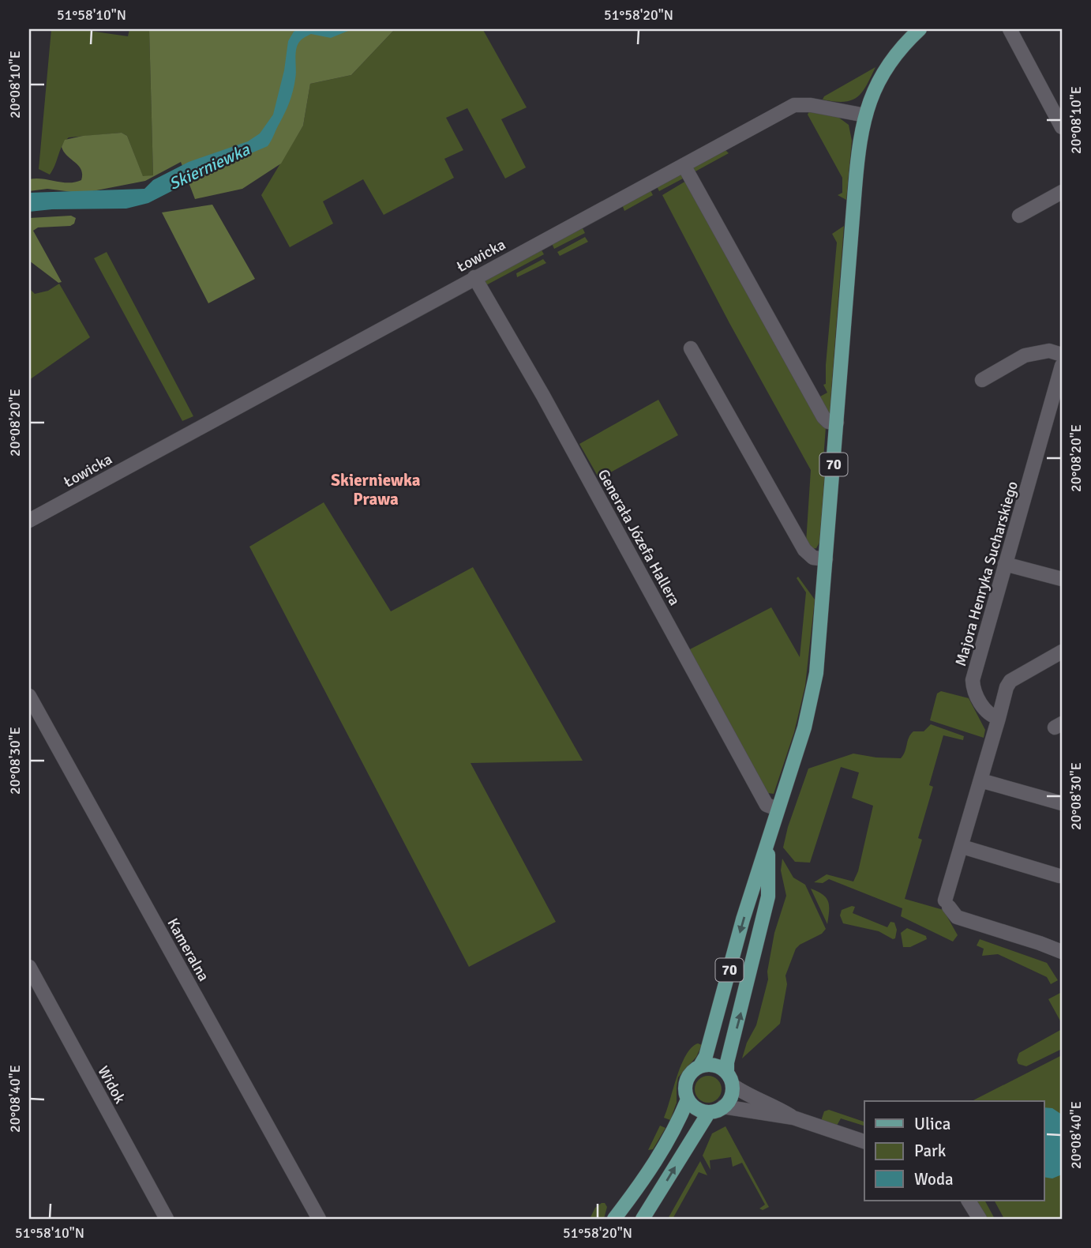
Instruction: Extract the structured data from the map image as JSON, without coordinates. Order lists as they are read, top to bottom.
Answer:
{
  "streets": {
    "main road": ["70"],
    "street": [
      "Łowicka",
      "Generała Józefa Hallera",
      "Majora Henryka Sucharskiego",
      "Kameralna",
      "Widok"
    ]
  },
  "crossings": [
    ["Łowicka", "70"],
    ["Łowicka", "Generała Józefa Hallera"],
    ["70", "Generała Józefa Hallera"]
  ],
  "districts": ["Skierniewka Prawa"],
  "water": ["Skierniewka"],
  "legend": ["Ulica", "Park", "Woda"],
  "coordinates": [
    "51°58'10\"N",
    "51°58'20\"N",
    "20°08'10\"E",
    "20°08'20\"E",
    "20°08'30\"E",
    "20°08'40\"E"
  ]
}
